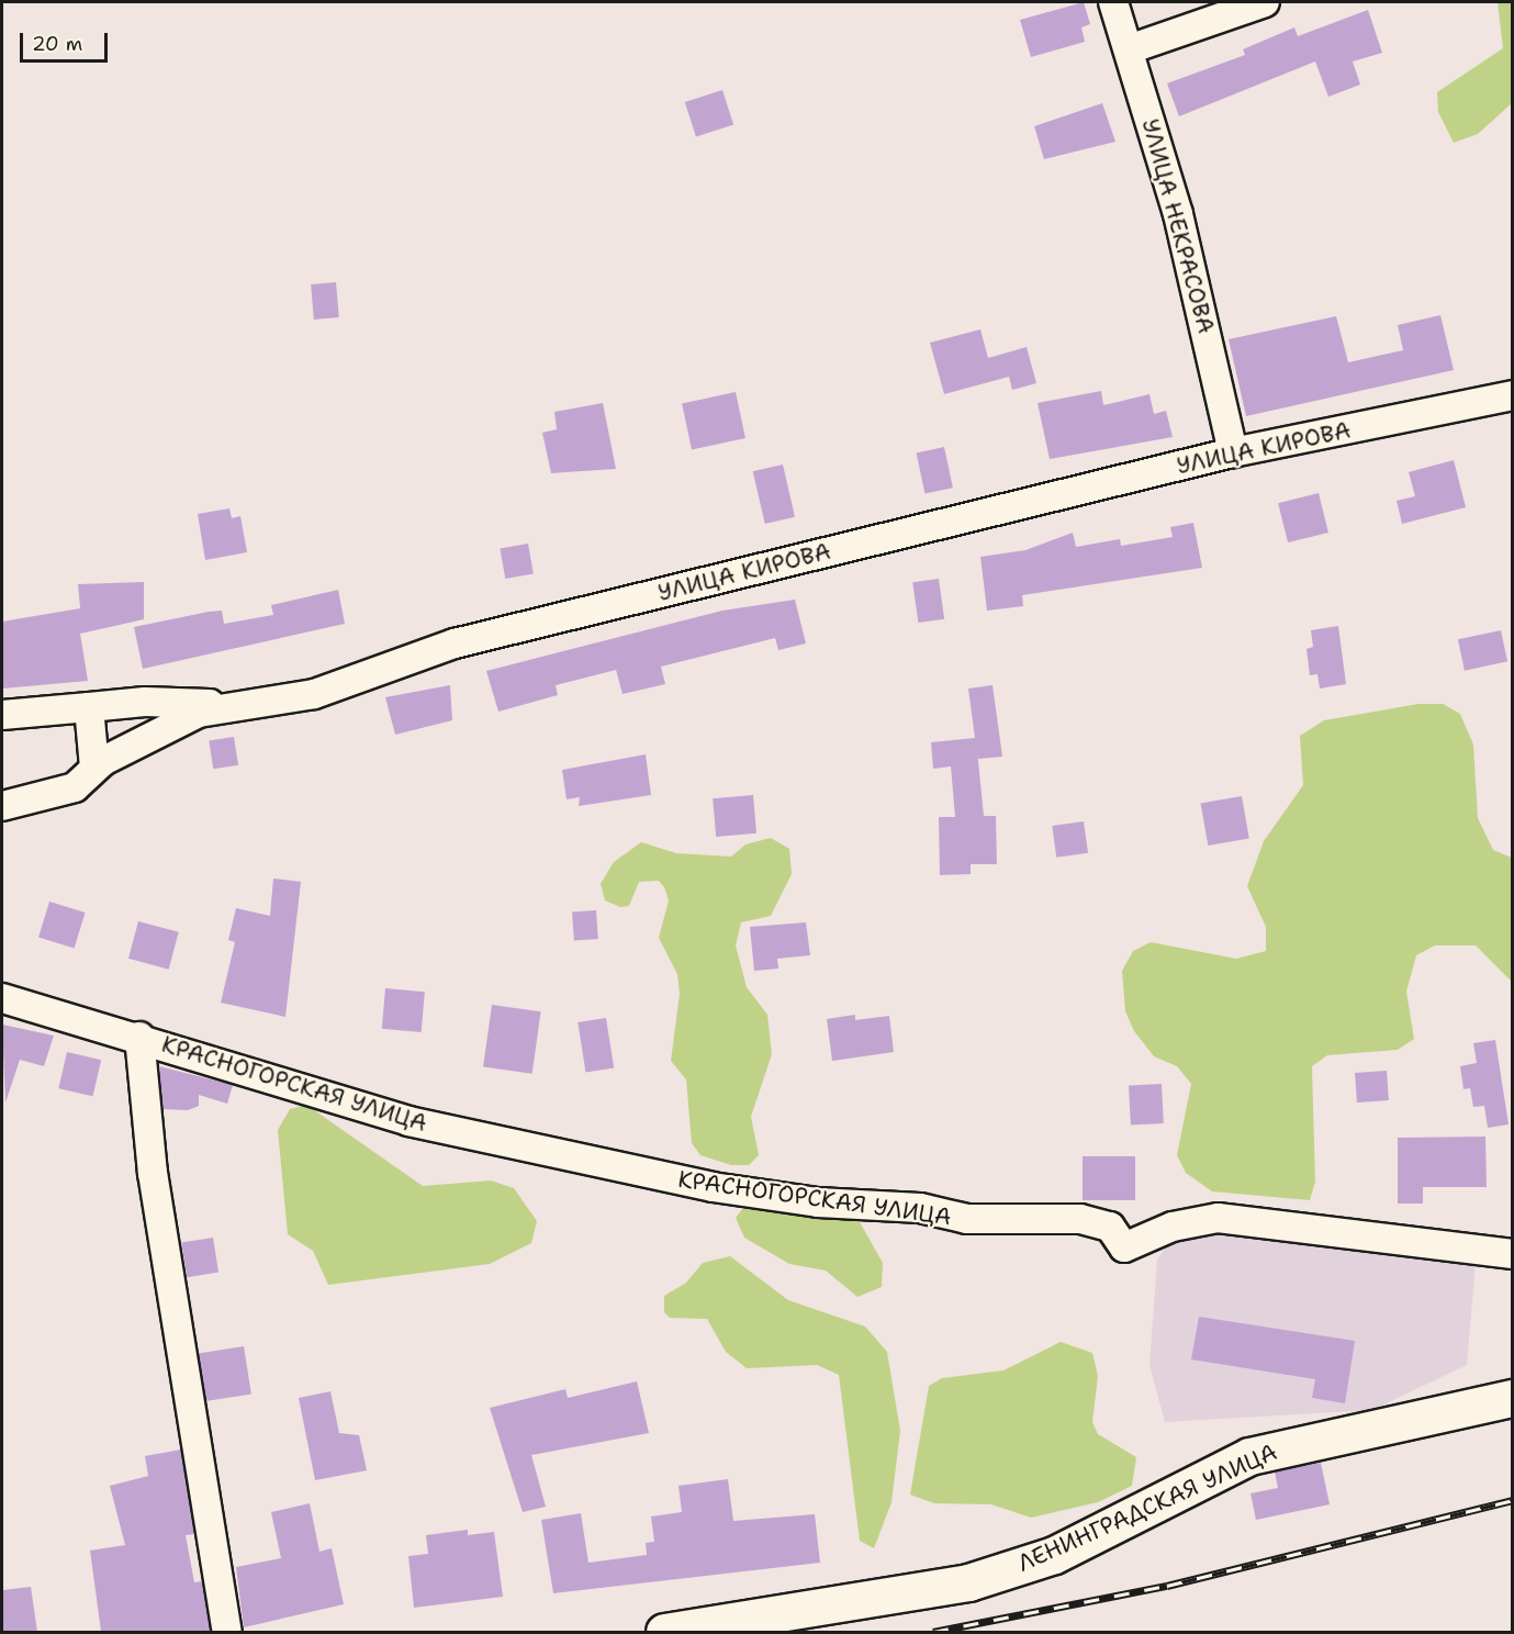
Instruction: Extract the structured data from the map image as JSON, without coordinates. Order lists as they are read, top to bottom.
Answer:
{
  "streets": {
    "main road": ["ЛЕНИНГРАДСКАЯ УЛИЦА"],
    "street": ["УЛИЦА НЕКРАСОВА", "УЛИЦА КИРОВА", "КРАСНОГОРСКАЯ УЛИЦА"]
  },
  "crossings": [
    ["УЛИЦА НЕКРАСОВА", "УЛИЦА КИРОВА"]
  ],
  "scale_bar": "20 m"
}
